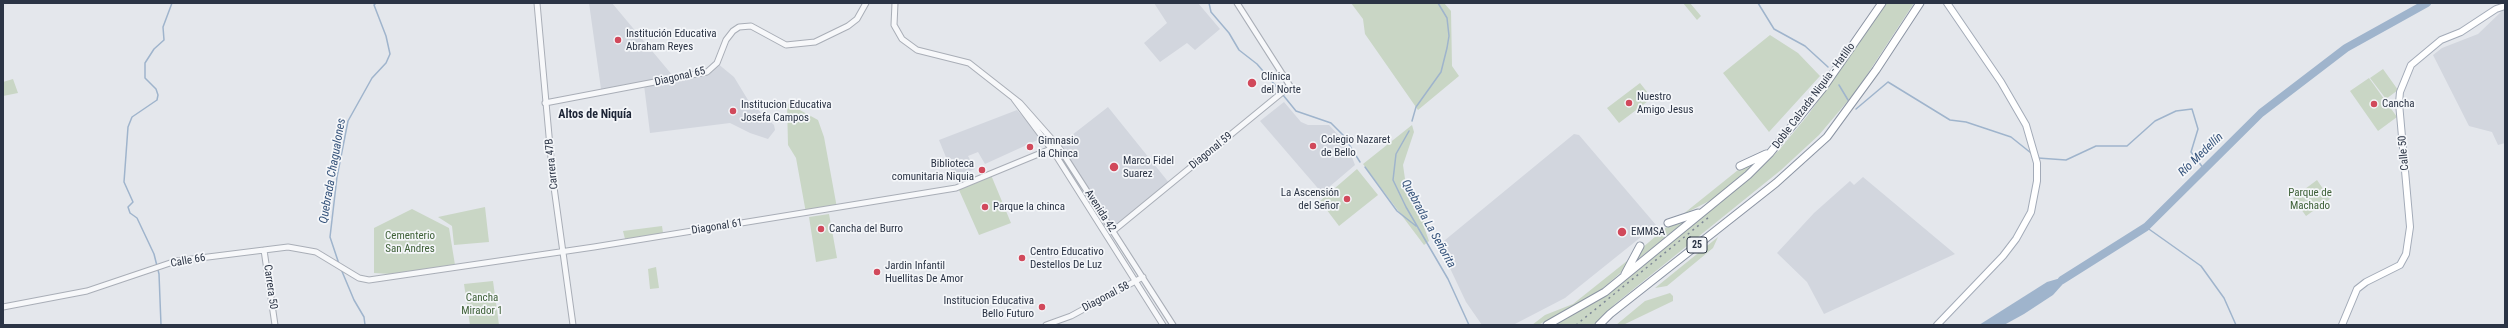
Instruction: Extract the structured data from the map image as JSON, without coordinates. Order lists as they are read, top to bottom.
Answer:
{
  "streets": {
    "highway": ["Doble Calzada Niquia - Hatillo", "25"],
    "main road": ["Calle 50"],
    "street": [
      "Diagonal 65",
      "Diagonal 59",
      "Carrera 47B",
      "Avenida 42",
      "Diagonal 61",
      "Calle 66",
      "Carrera 50",
      "Diagonal 58"
    ]
  },
  "crossings": [
    ["Diagonal 65", "Carrera 47B"],
    ["Diagonal 59", "Avenida 42"],
    ["Carrera 47B", "Diagonal 61"],
    ["Avenida 42", "Diagonal 61"],
    ["Avenida 42", "Diagonal 58"],
    ["Diagonal 61", "Calle 66"],
    ["Calle 66", "Carrera 50"]
  ],
  "districts": ["Altos de Niquía"],
  "water": ["Río Medellín", "Quebrada Chagualones", "Quebrada La Señorita"],
  "parks": ["Parque de Machado", "Cementerio San Andres", "Cancha Mirador 1"],
  "places": [
    "Institución Educativa Abraham Reyes",
    "Clínica del Norte",
    "Nuestro Amigo Jesus",
    "Cancha",
    "Institucion Educativa Josefa Campos",
    "Colegio Nazaret de Bello",
    "Gimnasio la Chinca",
    "Marco Fidel Suarez",
    "Biblioteca comunitaria Niquia",
    "La Ascensión del Señor",
    "Parque la chinca",
    "Cancha del Burro",
    "EMMSA",
    "Centro Educativo Destellos De Luz",
    "Jardin Infantil Huellitas De Amor",
    "Institucion Educativa Bello Futuro"
  ]
}
